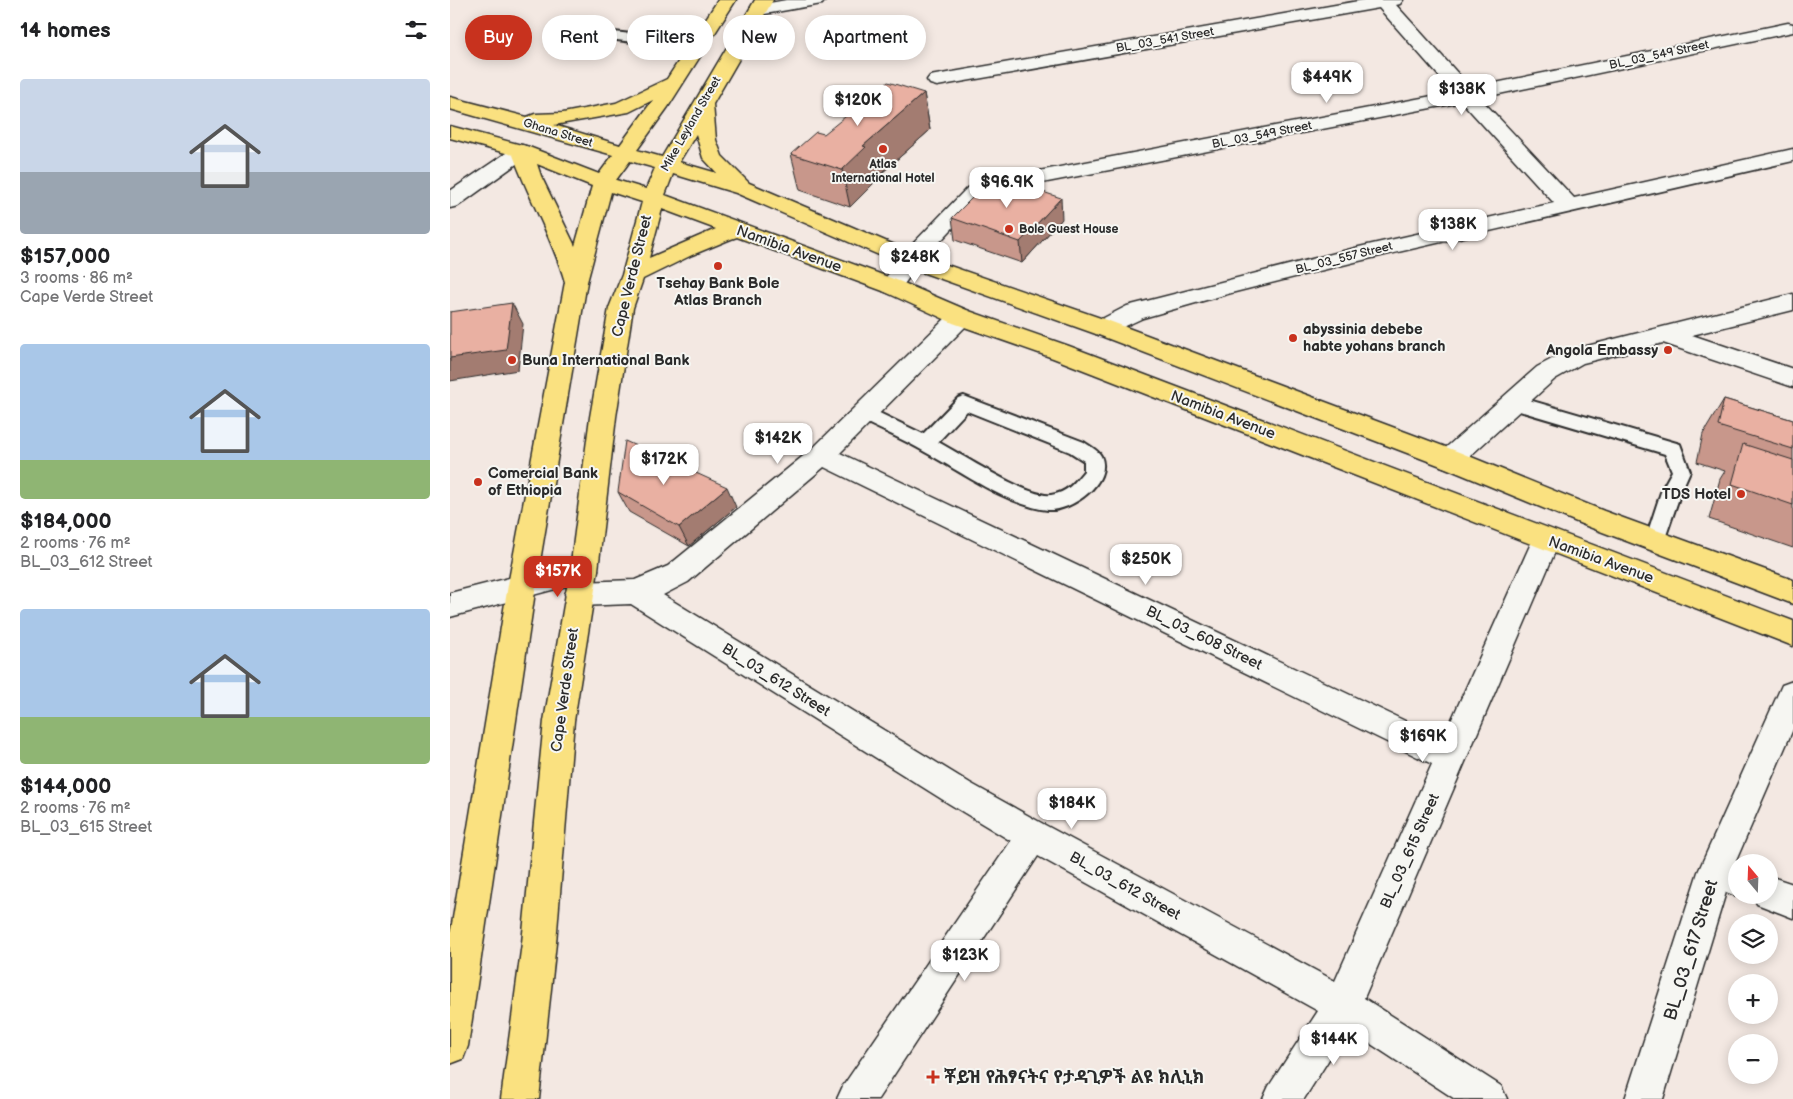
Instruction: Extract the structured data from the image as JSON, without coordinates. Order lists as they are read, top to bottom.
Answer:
{
  "streets": {
    "main road": [
      "Mike Leyland Street",
      "Ghana Street",
      "Namibia Avenue",
      "Cape Verde Street"
    ],
    "street": [
      "BL_03_541 Street",
      "BL_03_549 Street",
      "BL_03_557 Street",
      "BL_03_608 Street",
      "BL_03_612 Street",
      "BL_03_615 Street",
      "BL_03_617 Street"
    ]
  },
  "crossings": [
    ["BL_03_549 Street", "Namibia Avenue"],
    ["Mike Leyland Street", "Ghana Street"],
    ["Mike Leyland Street", "Namibia Avenue"],
    ["Mike Leyland Street", "Cape Verde Street"],
    ["Ghana Street", "Namibia Avenue"],
    ["Ghana Street", "Cape Verde Street"],
    ["Namibia Avenue", "Cape Verde Street"],
    ["Namibia Avenue", "BL_03_615 Street"],
    ["BL_03_608 Street", "BL_03_615 Street"],
    ["BL_03_612 Street", "BL_03_615 Street"]
  ],
  "places": {
    "other": [
      "Atlas International Hotel",
      "Bole Guest House",
      "Tsehay Bank Bole Atlas Branch",
      "abyssinia debebe habte yohans branch",
      "Angola Embassy",
      "Buna International Bank",
      "Comercial Bank of Ethiopia",
      "TDS Hotel"
    ],
    "health": ["ቾይዝ የሕፃናትና የታዳጊዎች ልዩ ክሊኒክ"]
  },
  "north": "top",
  "page": {
    "heading": "14 homes",
    "chip": [
      "Buy",
      "Rent",
      "Filters",
      "New",
      "Apartment"
    ],
    "list": [
      {
        "name": "$157,000",
        "note": "3 rooms · 86 m² · Cape Verde Street"
      },
      {
        "name": "$184,000",
        "note": "2 rooms · 76 m² · BL_03_612 Street"
      },
      {
        "name": "$144,000",
        "note": "2 rooms · 76 m² · BL_03_615 Street"
      }
    ],
    "price": [
      "$449K",
      "$138K",
      "$120K",
      "$96.9K",
      "$138K",
      "$248K",
      "$142K",
      "$172K",
      "$250K",
      "$157K",
      "$169K",
      "$184K",
      "$123K",
      "$144K"
    ],
    "map_buttons": ["+", "−"]
  }
}
